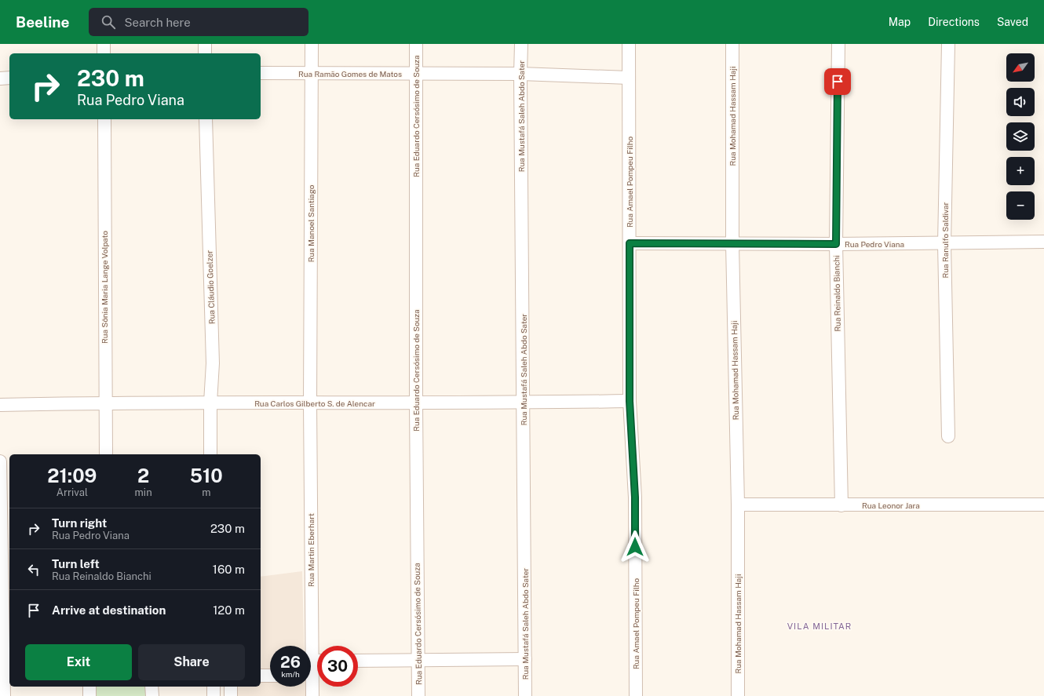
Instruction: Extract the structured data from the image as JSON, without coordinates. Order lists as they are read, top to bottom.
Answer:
{
  "streets": {
    "street": [
      "Rua Ramão Gomes de Matos",
      "Rua Eduardo Cersósimo de Souza",
      "Rua Mustafá Saleh Abdo Sater",
      "Rua Mohamad Hassam Haji",
      "Rua Amael Pompeu Filho",
      "Rua Manoel Santiago",
      "Rua Ranulfo Saldivar",
      "Rua Pedro Viana",
      "Rua Sônia Maria Lange Volpato",
      "Rua Cláudio Goelzer",
      "Rua Reinaldo Bianchi",
      "Rua Carlos Gilberto S. de Alencar",
      "Rua Leonor Jara",
      "Rua Martin Eberhart"
    ]
  },
  "crossings": [
    ["Rua Ramão Gomes de Matos", "Rua Eduardo Cersósimo de Souza"],
    ["Rua Ramão Gomes de Matos", "Rua Mustafá Saleh Abdo Sater"],
    ["Rua Ramão Gomes de Matos", "Rua Amael Pompeu Filho"],
    ["Rua Ramão Gomes de Matos", "Rua Manoel Santiago"],
    ["Rua Eduardo Cersósimo de Souza", "Rua Carlos Gilberto S. de Alencar"],
    ["Rua Mustafá Saleh Abdo Sater", "Rua Carlos Gilberto S. de Alencar"],
    ["Rua Mohamad Hassam Haji", "Rua Pedro Viana"],
    ["Rua Mohamad Hassam Haji", "Rua Leonor Jara"],
    ["Rua Amael Pompeu Filho", "Rua Pedro Viana"],
    ["Rua Amael Pompeu Filho", "Rua Carlos Gilberto S. de Alencar"],
    ["Rua Manoel Santiago", "Rua Carlos Gilberto S. de Alencar"],
    ["Rua Manoel Santiago", "Rua Martin Eberhart"],
    ["Rua Ranulfo Saldivar", "Rua Pedro Viana"],
    ["Rua Pedro Viana", "Rua Reinaldo Bianchi"],
    ["Rua Sônia Maria Lange Volpato", "Rua Carlos Gilberto S. de Alencar"],
    ["Rua Cláudio Goelzer", "Rua Carlos Gilberto S. de Alencar"],
    ["Rua Reinaldo Bianchi", "Rua Leonor Jara"],
    ["Rua Carlos Gilberto S. de Alencar", "Rua Martin Eberhart"]
  ],
  "districts": ["VILA MILITAR"],
  "north": "bottom left",
  "page": {
    "header": "Beeline",
    "search": "Search here",
    "nav": ["Map", "Directions", "Saved"],
    "map_buttons": ["+", "−"],
    "turn": ["230 m", "Rua Pedro Viana"],
    "eta": [
      "21:09",
      "Arrival",
      "2",
      "min",
      "510",
      "m"
    ],
    "list": [
      {
        "name": "Turn right",
        "note": "Rua Pedro Viana",
        "value": "230 m"
      },
      {
        "name": "Turn left",
        "note": "Rua Reinaldo Bianchi",
        "value": "160 m"
      },
      {
        "name": "Arrive at destination",
        "value": "120 m"
      }
    ],
    "buttons": ["Exit", "Share"],
    "speed": "26 km/h",
    "limit": "30"
  }
}
